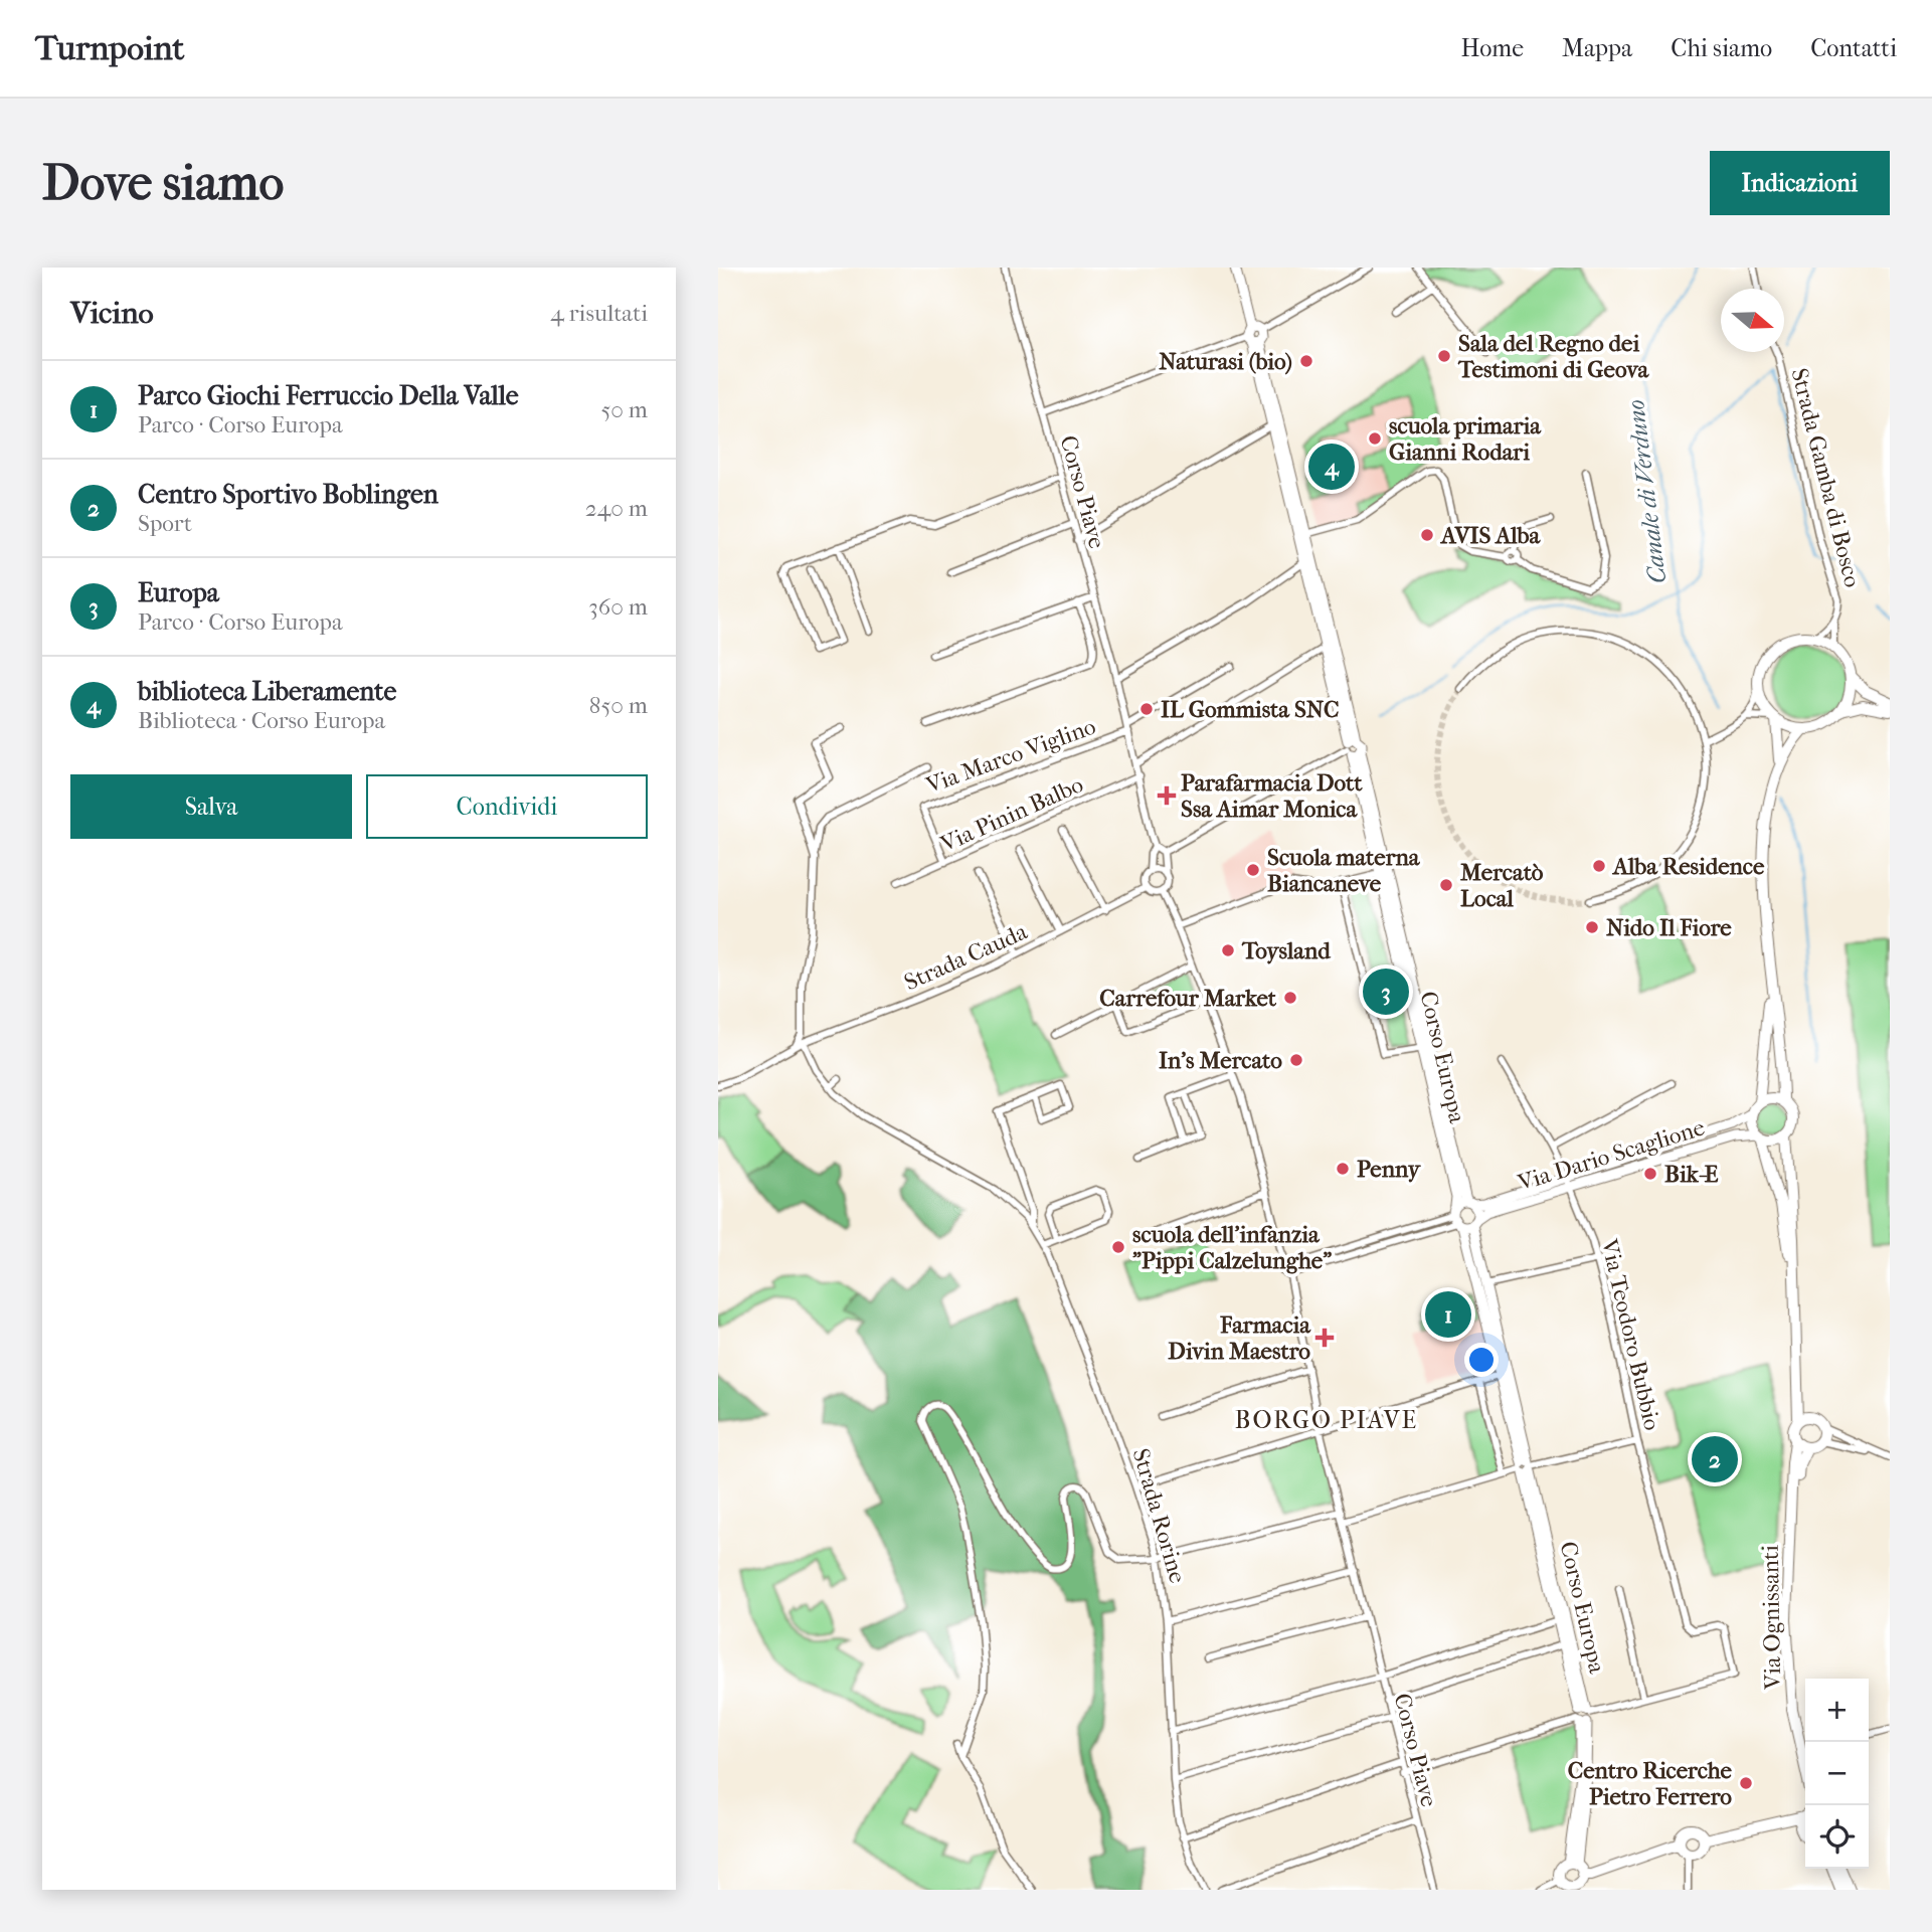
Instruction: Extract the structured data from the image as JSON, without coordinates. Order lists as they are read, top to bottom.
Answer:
{
  "streets": {
    "main road": ["Corso Europa", "Via Dario Scaglione", "Via Ognissanti"],
    "street": [
      "Strada Gamba di Bosco",
      "Corso Piave",
      "Via Marco Viglino",
      "Via Pinin Balbo",
      "Strada Cauda",
      "Via Teodoro Bubbio",
      "Strada Rorine"
    ]
  },
  "crossings": [
    ["Corso Piave", "Via Marco Viglino"],
    ["Corso Piave", "Via Pinin Balbo"],
    ["Corso Piave", "Strada Cauda"],
    ["Via Marco Viglino", "Via Pinin Balbo"],
    ["Strada Cauda", "Strada Rorine"],
    ["Corso Europa", "Via Dario Scaglione"],
    ["Via Dario Scaglione", "Via Teodoro Bubbio"]
  ],
  "districts": ["BORGO PIAVE"],
  "water": ["Canale di Verduno"],
  "places": {
    "other": [
      "Sala del Regno dei Testimoni di Geova",
      "Naturasi (bio)",
      "scuola primaria Gianni Rodari",
      "AVIS Alba",
      "IL Gommista SNC",
      "Alba Residence",
      "Scuola materna Biancaneve",
      "Mercatò Local",
      "Nido Il Fiore",
      "Toysland",
      "Carrefour Market",
      "In's Mercato",
      "Penny",
      "Bik-E",
      "scuola dell'infanzia \"Pippi Calzelunghe\"",
      "Centro Ricerche Pietro Ferrero"
    ],
    "health": ["Parafarmacia Dott Ssa Aimar Monica", "Farmacia Divin Maestro"]
  },
  "north": "right",
  "page": {
    "header": "Turnpoint",
    "nav": [
      "Home",
      "Mappa",
      "Chi siamo",
      "Contatti"
    ],
    "buttons": [
      "Indicazioni",
      ["Salva", "Condividi"]
    ],
    "title": "Dove siamo",
    "heading": ["Vicino", "4 risultati"],
    "list": [
      {
        "mark": "1",
        "name": "Parco Giochi Ferruccio Della Valle",
        "note": "Parco · Corso Europa",
        "value": "50 m"
      },
      {
        "mark": "2",
        "name": "Centro Sportivo Boblingen",
        "note": "Sport",
        "value": "240 m"
      },
      {
        "mark": "3",
        "name": "Europa",
        "note": "Parco · Corso Europa",
        "value": "360 m"
      },
      {
        "mark": "4",
        "name": "biblioteca Liberamente",
        "note": "Biblioteca · Corso Europa",
        "value": "850 m"
      }
    ],
    "pins": [
      "4",
      "3",
      "1",
      "2"
    ],
    "map_buttons": ["+", "−"]
  }
}
